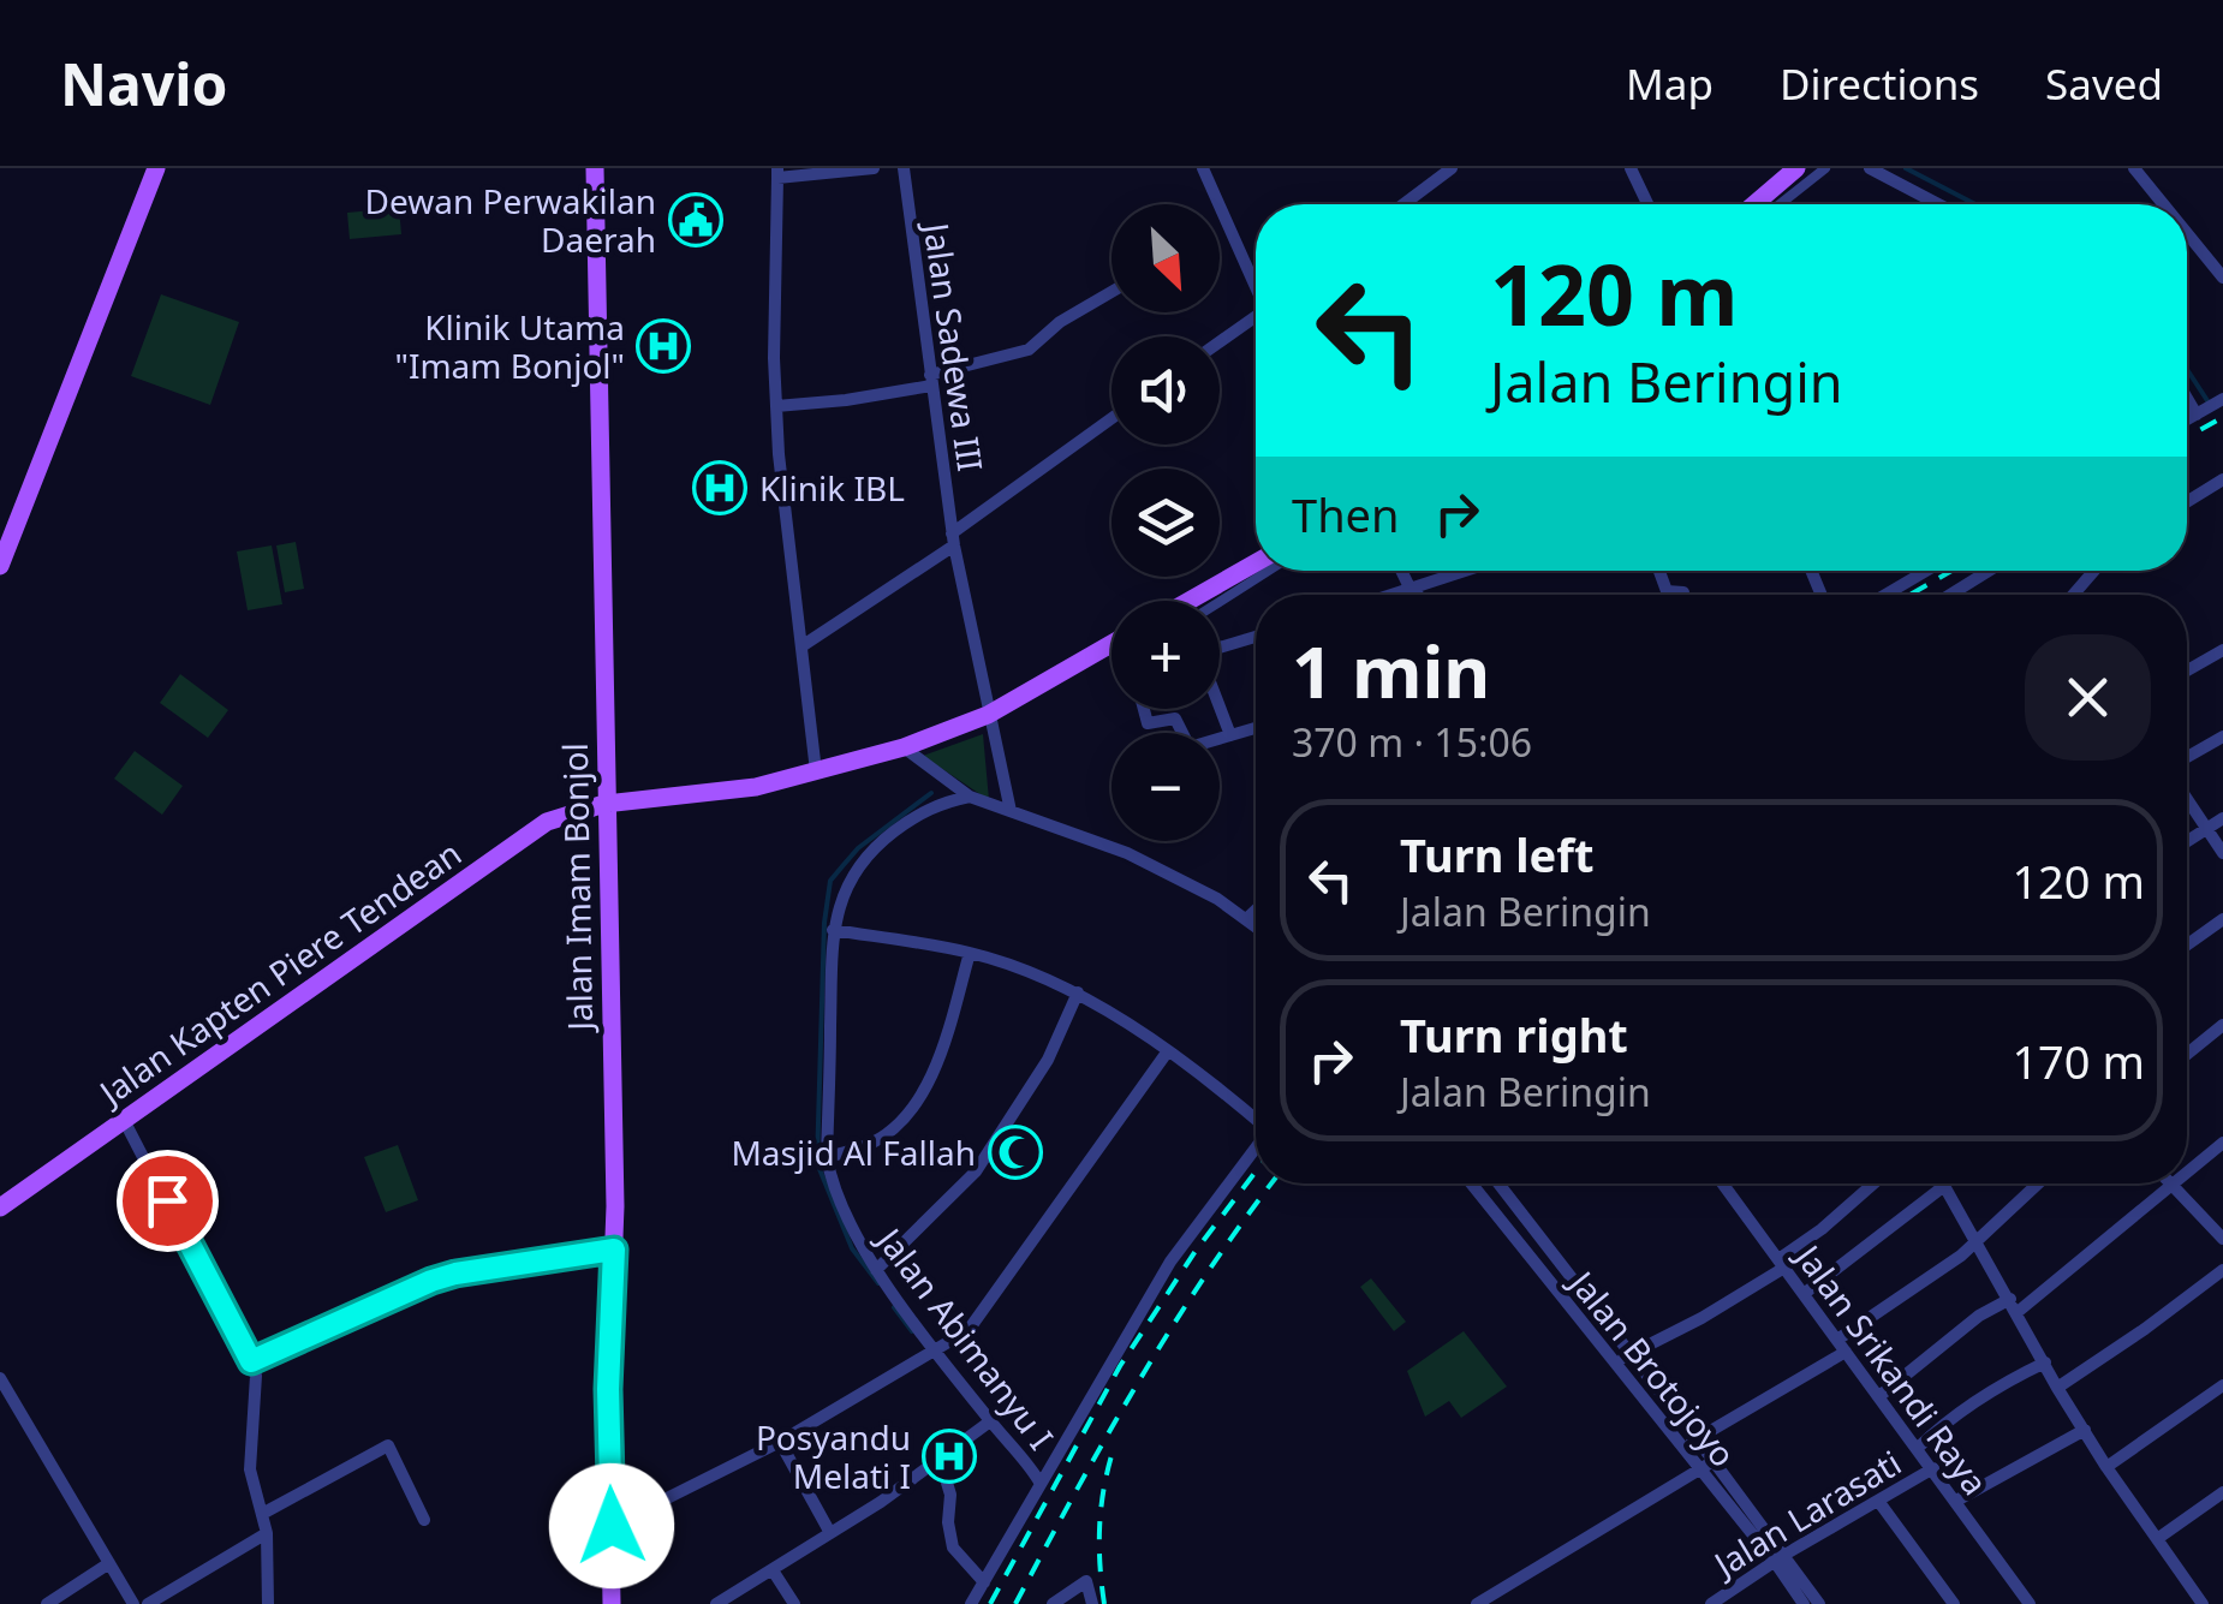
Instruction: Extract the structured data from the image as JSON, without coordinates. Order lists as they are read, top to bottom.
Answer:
{
  "streets": {
    "main road": ["Jalan Imam Bonjol", "Jalan Kapten Piere Tendean"],
    "street": [
      "Jalan Sadewa III",
      "Jalan Abimanyu I",
      "Jalan Brotojoyo",
      "Jalan Srikandi Raya",
      "Jalan Larasati"
    ]
  },
  "crossings": [
    ["Jalan Sadewa III", "Jalan Kapten Piere Tendean"],
    ["Jalan Imam Bonjol", "Jalan Kapten Piere Tendean"],
    ["Jalan Brotojoyo", "Jalan Larasati"],
    ["Jalan Srikandi Raya", "Jalan Larasati"]
  ],
  "places": {
    "public building": ["Dewan Perwakilan Daerah"],
    "hospital": ["Klinik Utama \"Imam Bonjol\"", "Klinik IBL", "Posyandu Melati I"],
    "mosque": ["Masjid Al Fallah"]
  },
  "north": "bottom right",
  "page": {
    "header": "Navio",
    "nav": ["Map", "Directions", "Saved"],
    "map_buttons": ["+", "−"],
    "turn": ["120 m", "Jalan Beringin"],
    "then": "Then",
    "heading": ["1 min", "370 m · 15:06"],
    "list": [
      {
        "name": "Turn left",
        "note": "Jalan Beringin",
        "value": "120 m"
      },
      {
        "name": "Turn right",
        "note": "Jalan Beringin",
        "value": "170 m"
      }
    ]
  }
}
